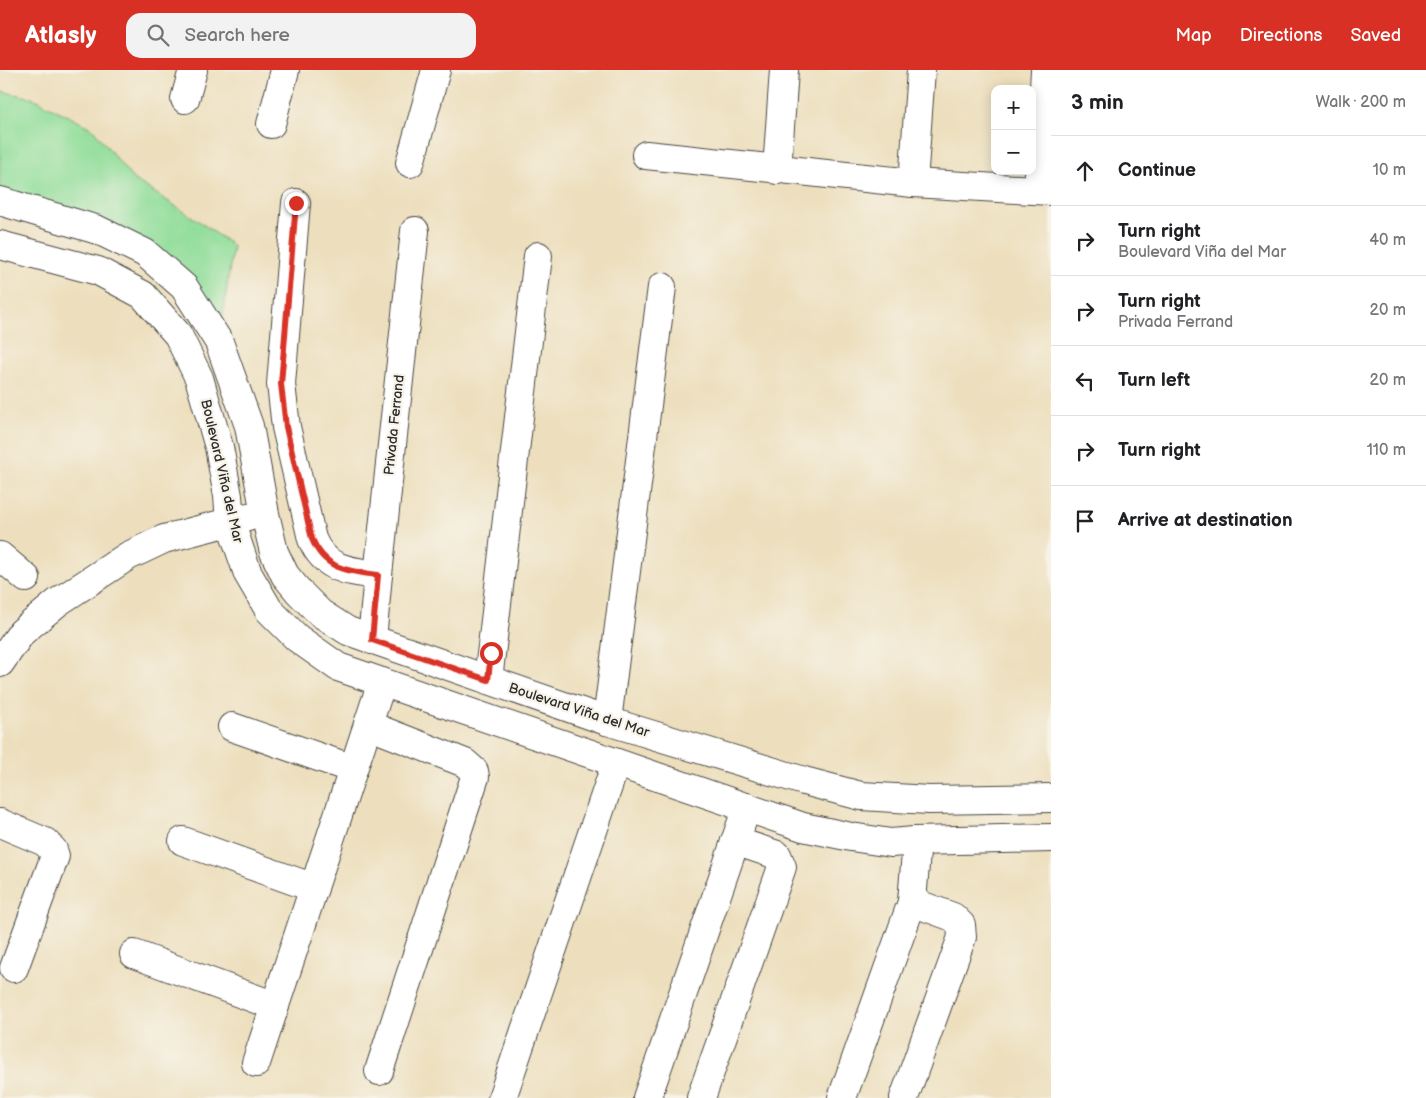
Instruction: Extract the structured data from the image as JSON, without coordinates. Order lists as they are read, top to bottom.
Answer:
{
  "streets": {
    "street": ["Privada Ferrand", "Boulevard Viña del Mar"]
  },
  "crossings": [
    ["Privada Ferrand", "Boulevard Viña del Mar"]
  ],
  "page": {
    "header": "Atlasly",
    "search": "Search here",
    "nav": ["Map", "Directions", "Saved"],
    "heading": ["3 min", "Walk · 200 m"],
    "map_buttons": ["+", "−"],
    "list": [
      ["Continue", "10 m"],
      ["Turn right", "Boulevard Viña del Mar", "40 m"],
      ["Turn right", "Privada Ferrand", "20 m"],
      ["Turn left", "20 m"],
      ["Turn right", "110 m"],
      "Arrive at destination"
    ]
  }
}
